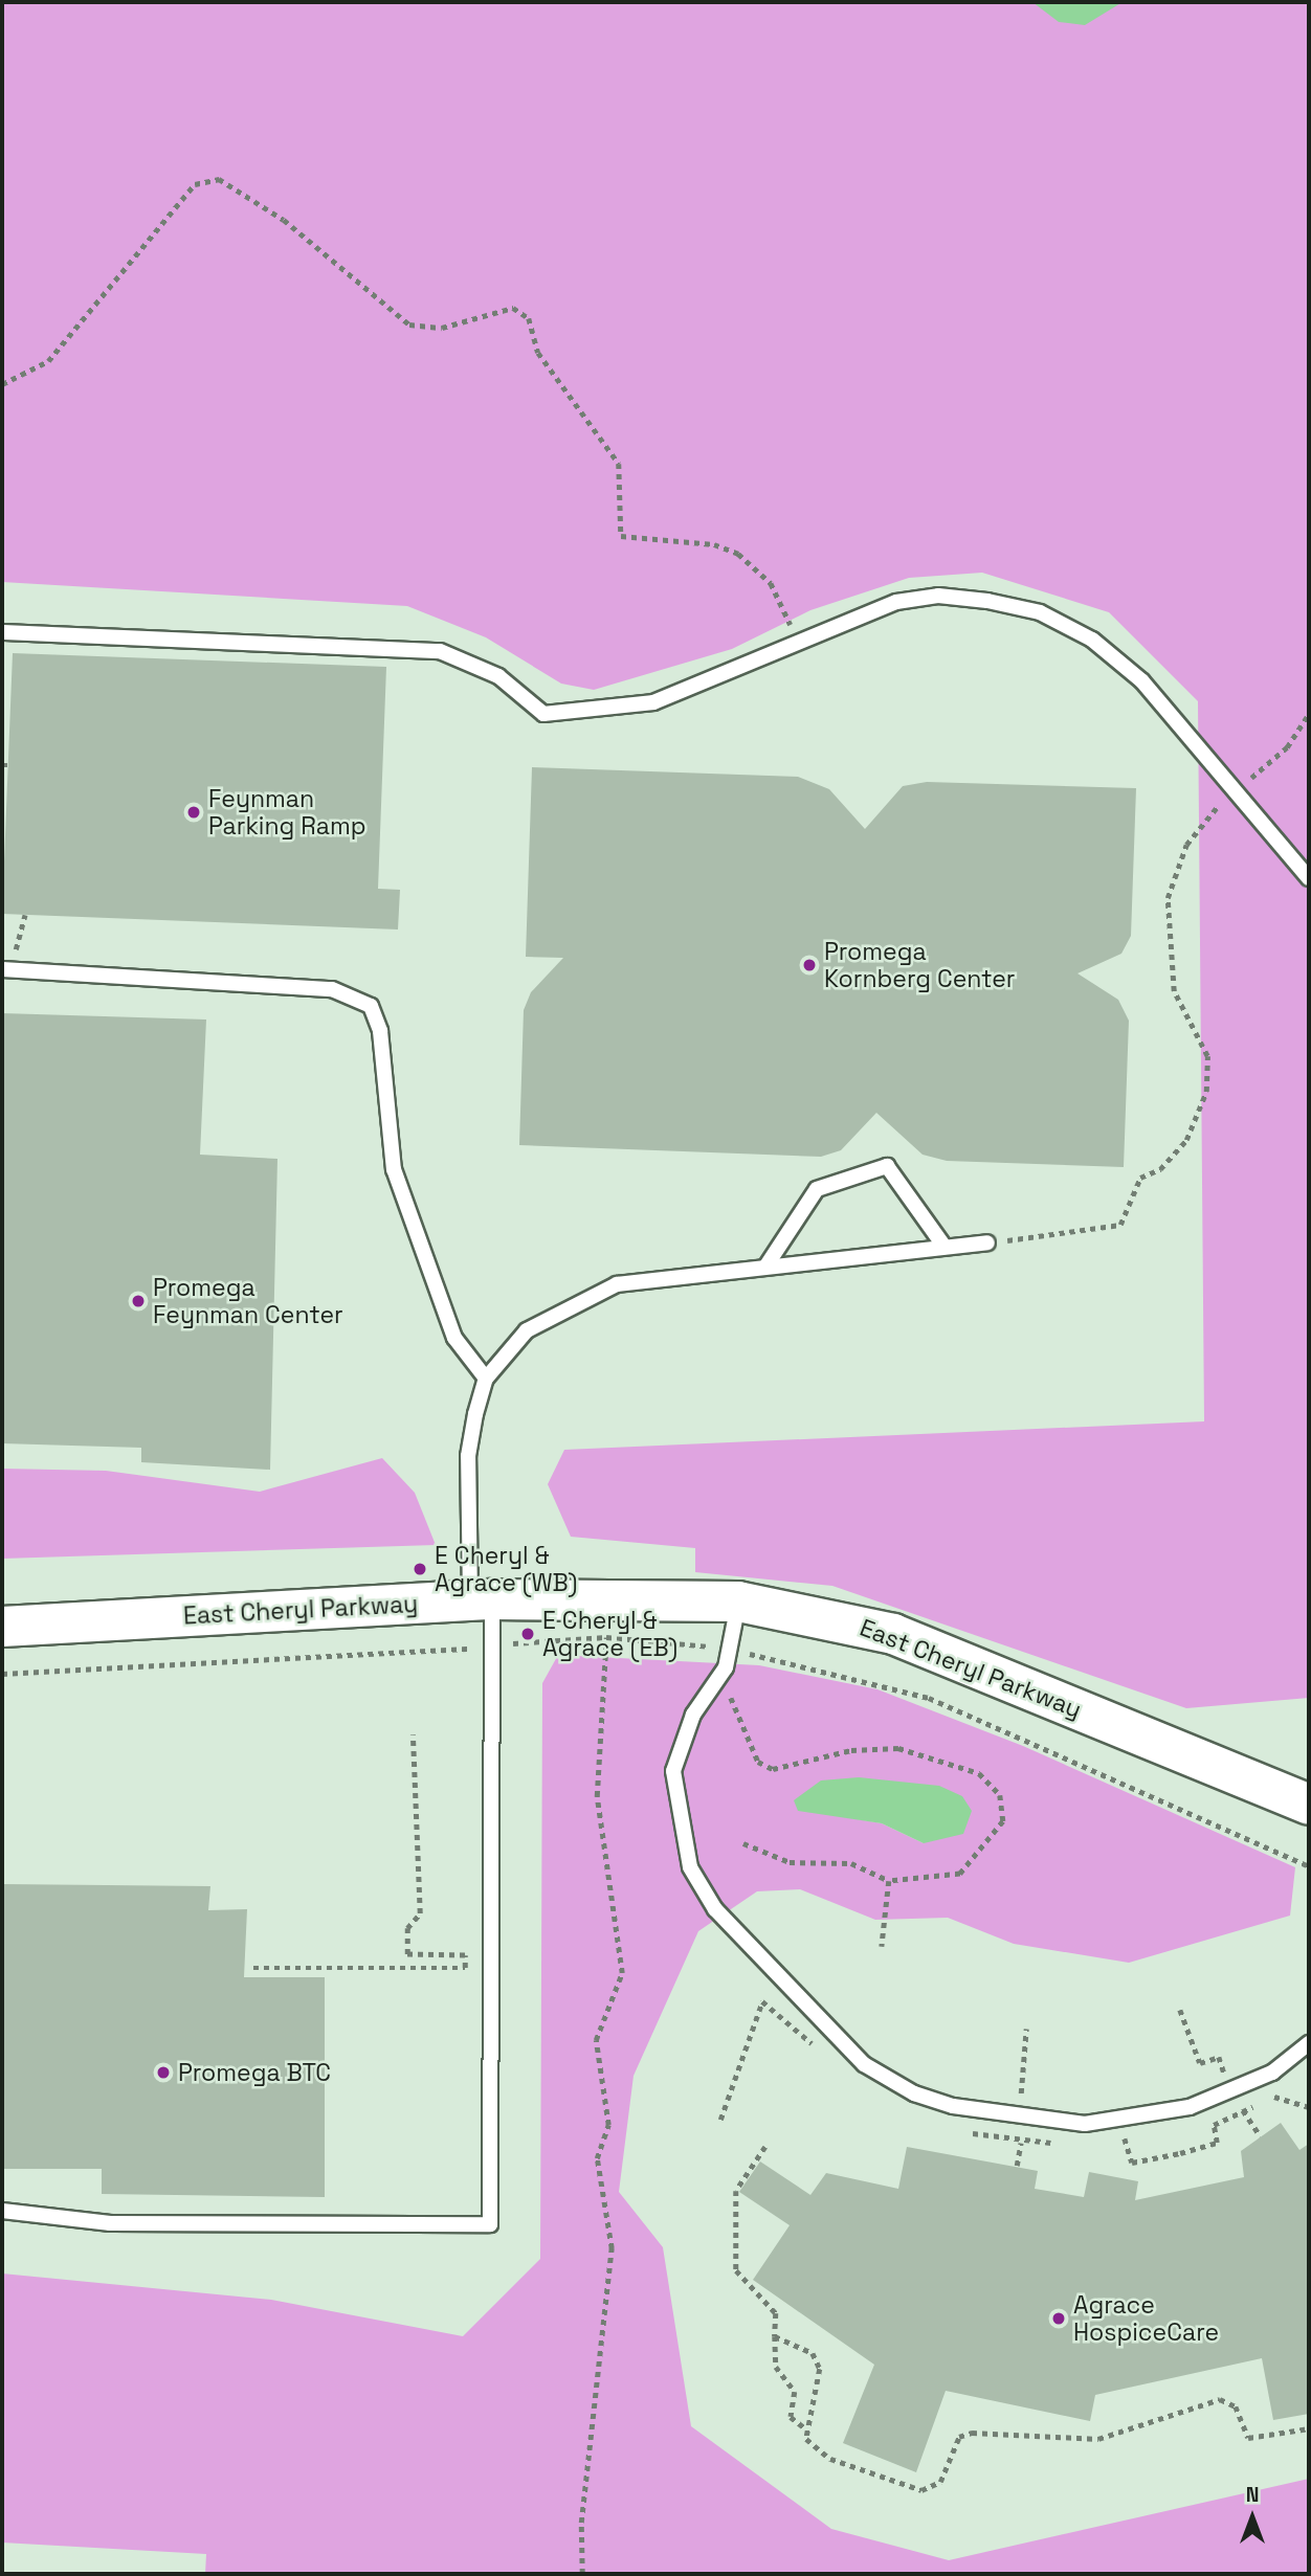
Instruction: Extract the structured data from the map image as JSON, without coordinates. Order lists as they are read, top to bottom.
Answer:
{
  "streets": {
    "street": ["East Cheryl Parkway"]
  },
  "places": [
    "Feynman Parking Ramp",
    "Promega Kornberg Center",
    "Promega Feynman Center",
    "E Cheryl & Agrace (WB)",
    "E Cheryl & Agrace (EB)",
    "Promega BTC",
    "Agrace HospiceCare"
  ],
  "north": "top"
}
